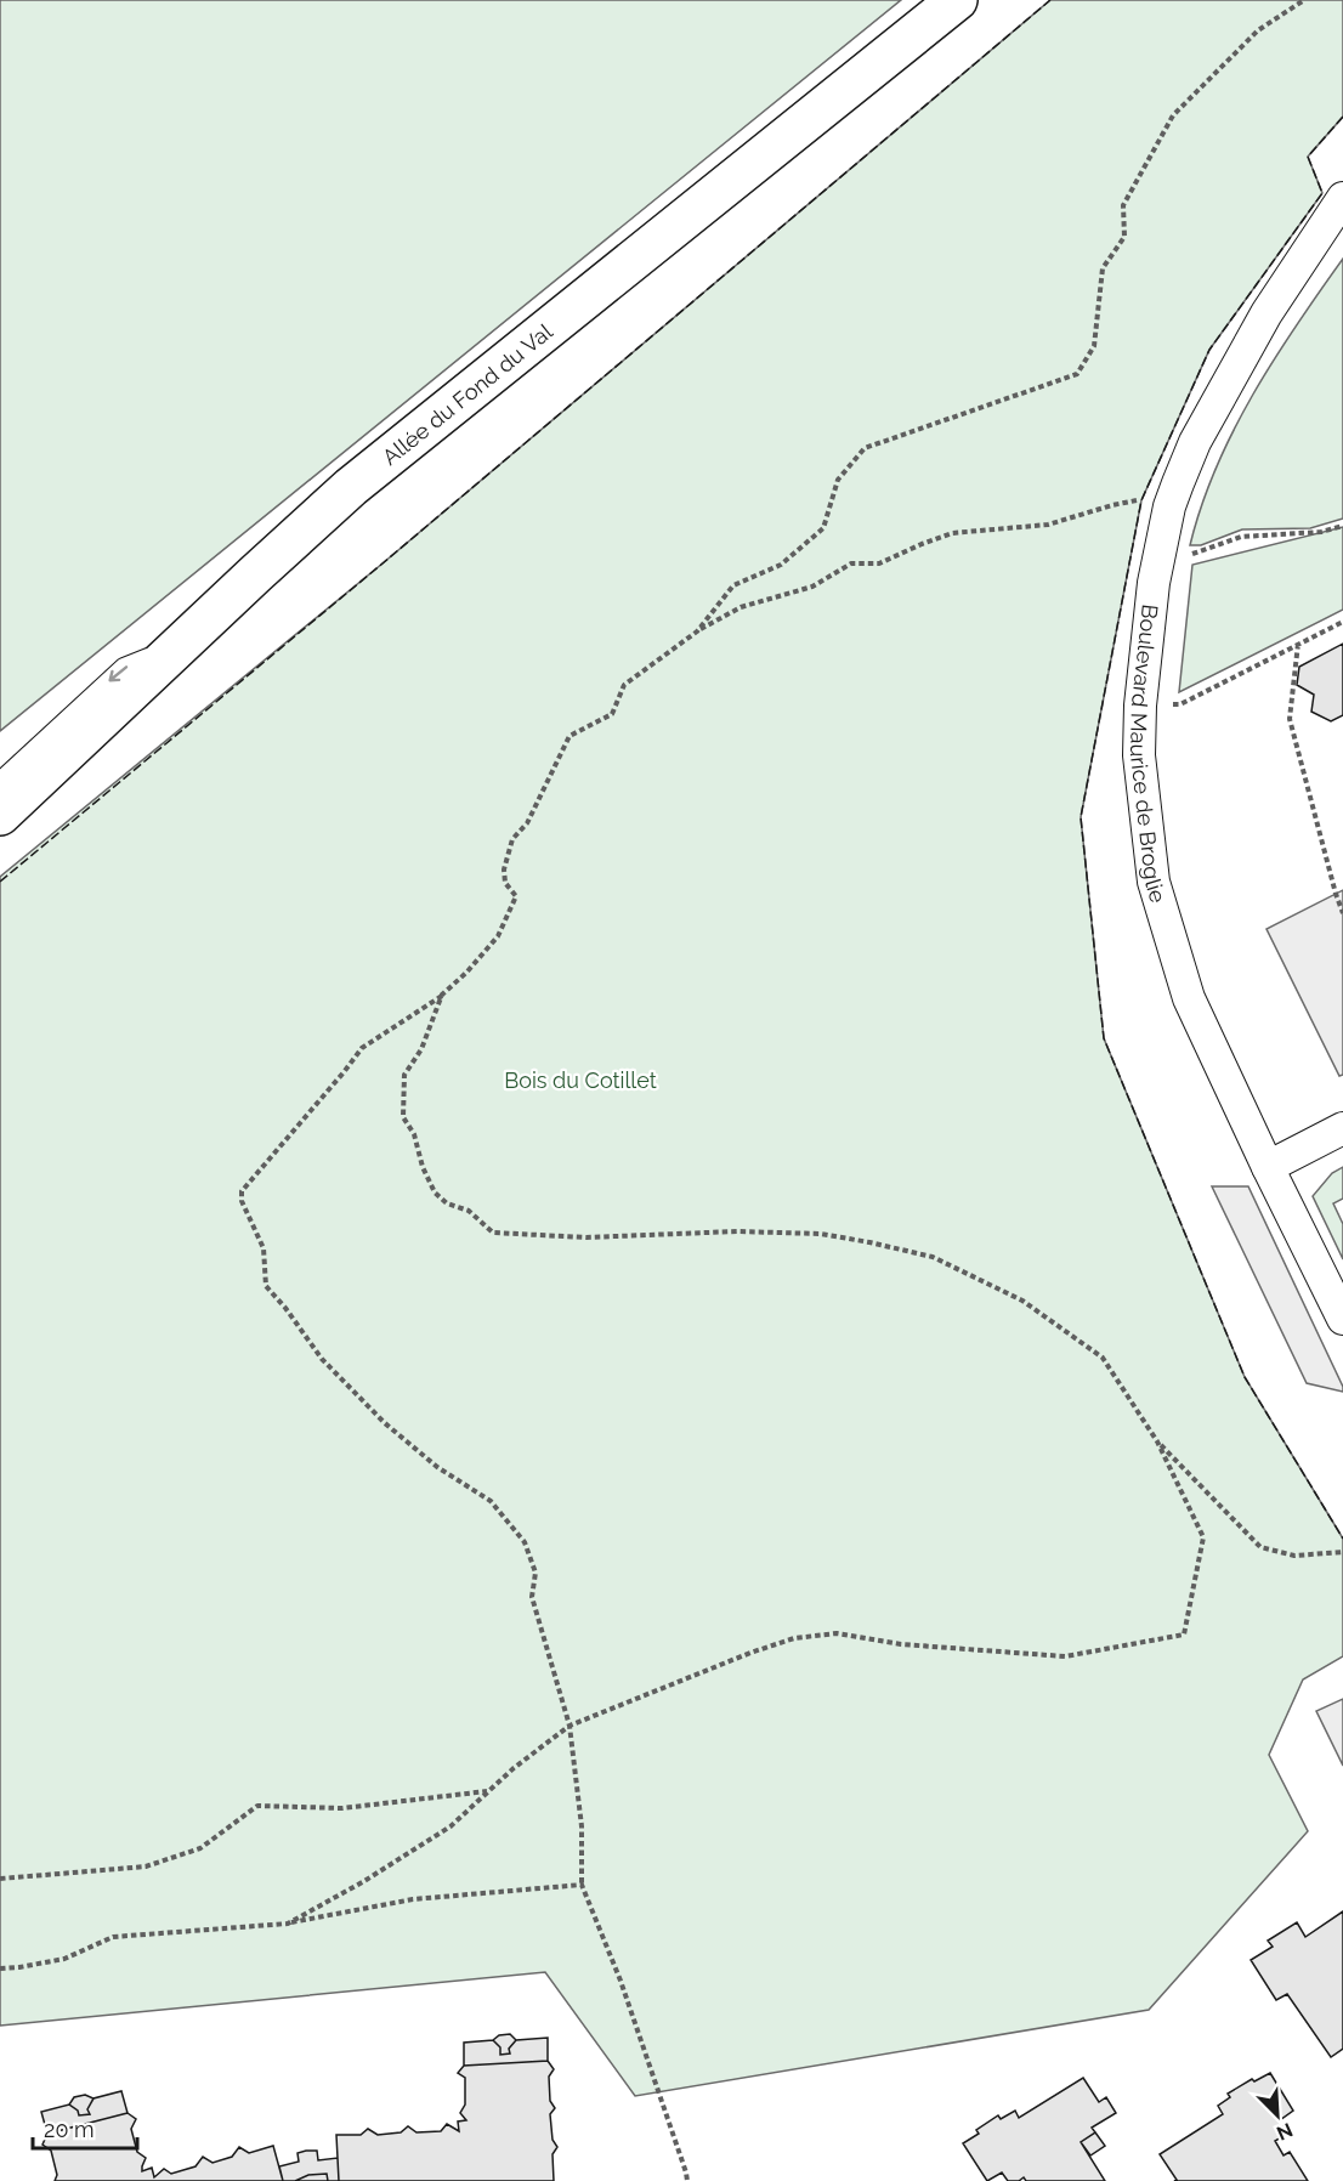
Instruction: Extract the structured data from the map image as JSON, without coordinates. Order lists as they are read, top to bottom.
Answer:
{
  "streets": {
    "street": ["Allée du Fond du Val", "Boulevard Maurice de Broglie"]
  },
  "parks": ["Bois du Cotillet"],
  "scale_bar": "20 m",
  "north": "bottom right"
}
